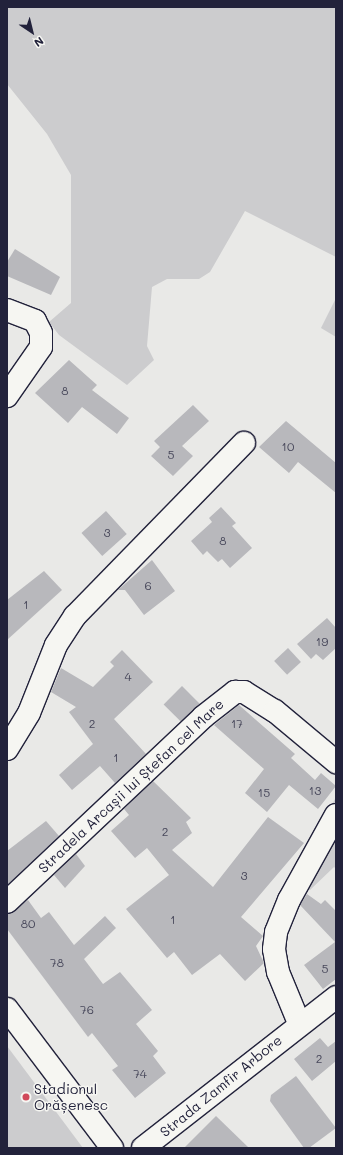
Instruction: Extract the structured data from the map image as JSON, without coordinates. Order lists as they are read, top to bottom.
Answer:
{
  "streets": {
    "street": ["Stradela Arcașii lui Ștefan cel Mare", "Strada Zamfir Arbore"]
  },
  "places": ["Stadionul Orășenesc"],
  "house_numbers": [
    "8",
    "10",
    "5",
    "3",
    "8",
    "6",
    "1",
    "19",
    "4",
    "2",
    "17",
    "1",
    "13",
    "15",
    "2",
    "3",
    "1",
    "80",
    "78",
    "5",
    "76",
    "2",
    "74"
  ],
  "north": "bottom right"
}
